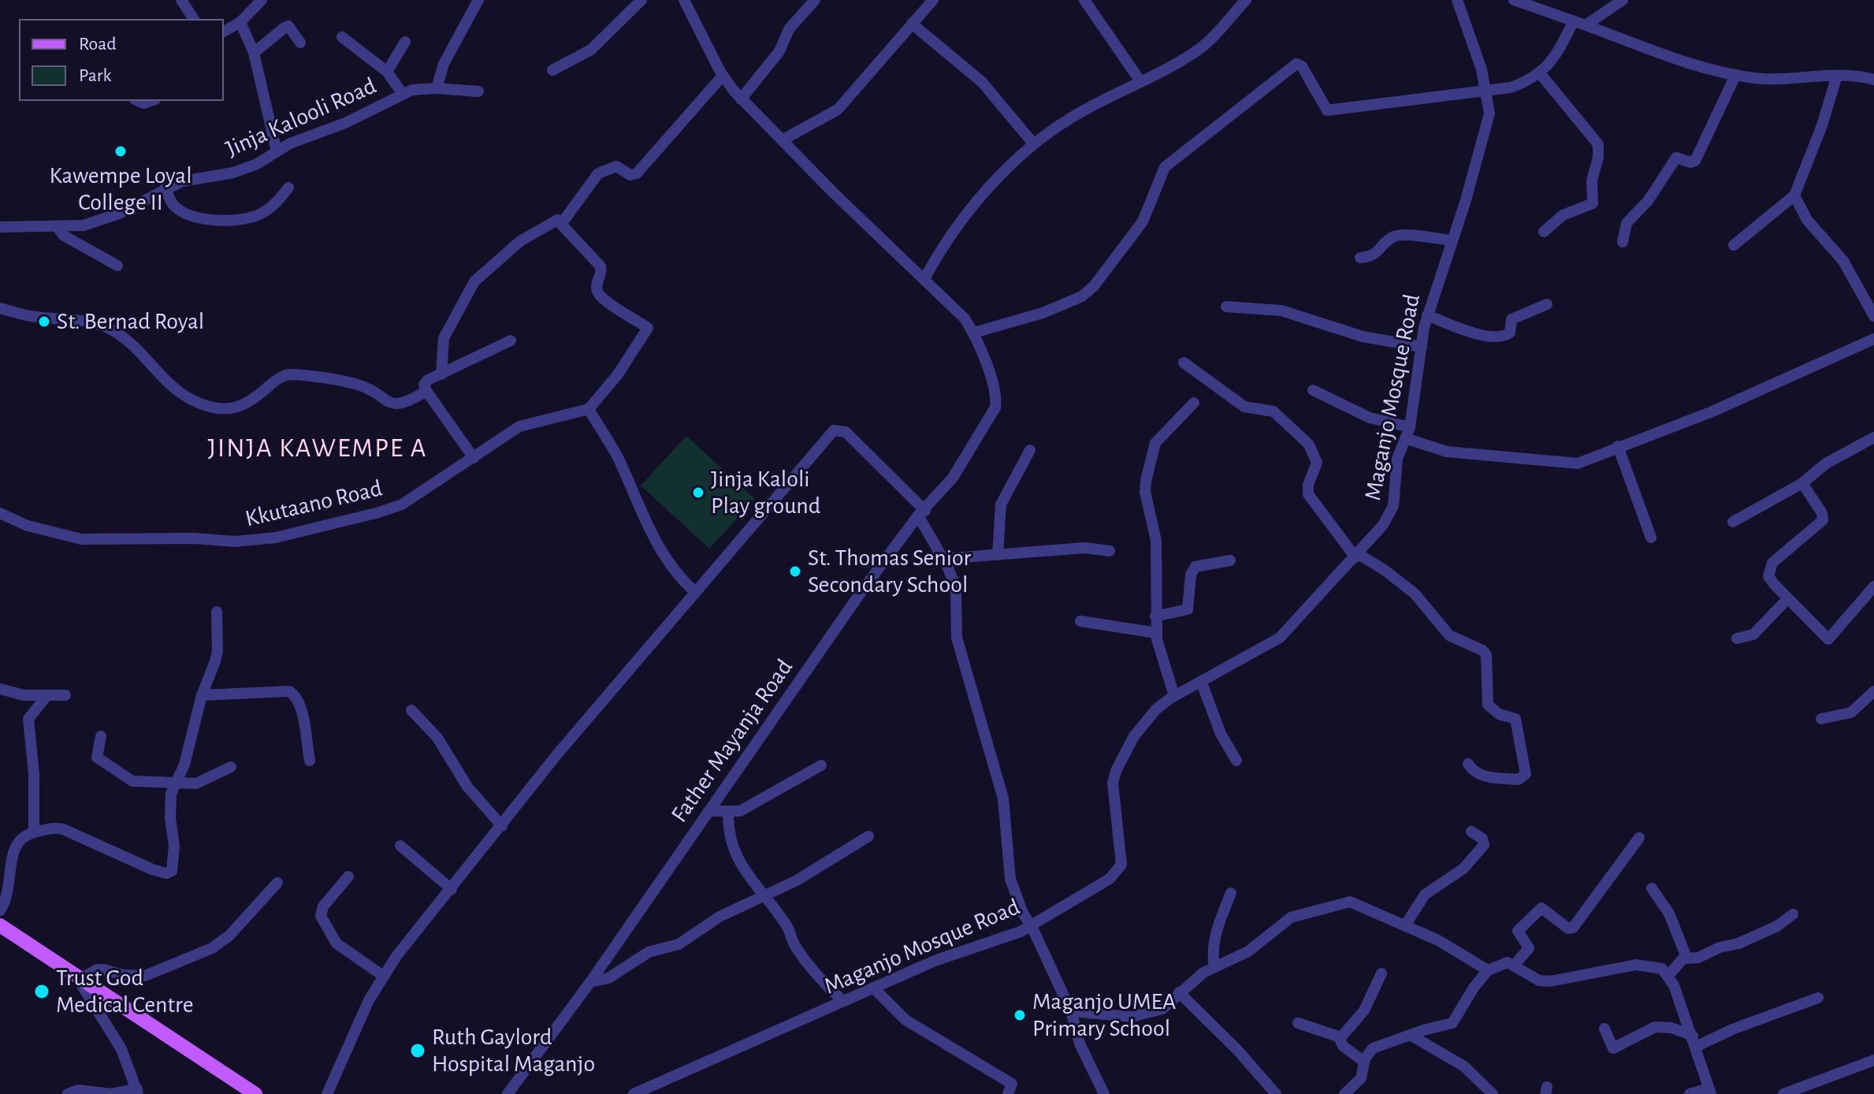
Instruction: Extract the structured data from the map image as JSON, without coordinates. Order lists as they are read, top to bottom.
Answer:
{
  "streets": {
    "street": [
      "Jinja Kalooli Road",
      "Maganjo Mosque Road",
      "Kkutaano Road",
      "Father Mayanja Road"
    ]
  },
  "districts": ["JINJA KAWEMPE A"],
  "places": [
    "Kawempe Loyal College II",
    "St. Bernad Royal",
    "Jinja Kaloli Play ground",
    "St. Thomas Senior Secondary School",
    "Trust God Medical Centre",
    "Maganjo UMEA Primary School",
    "Ruth Gaylord Hospital Maganjo"
  ],
  "legend": ["Road", "Park"]
}
